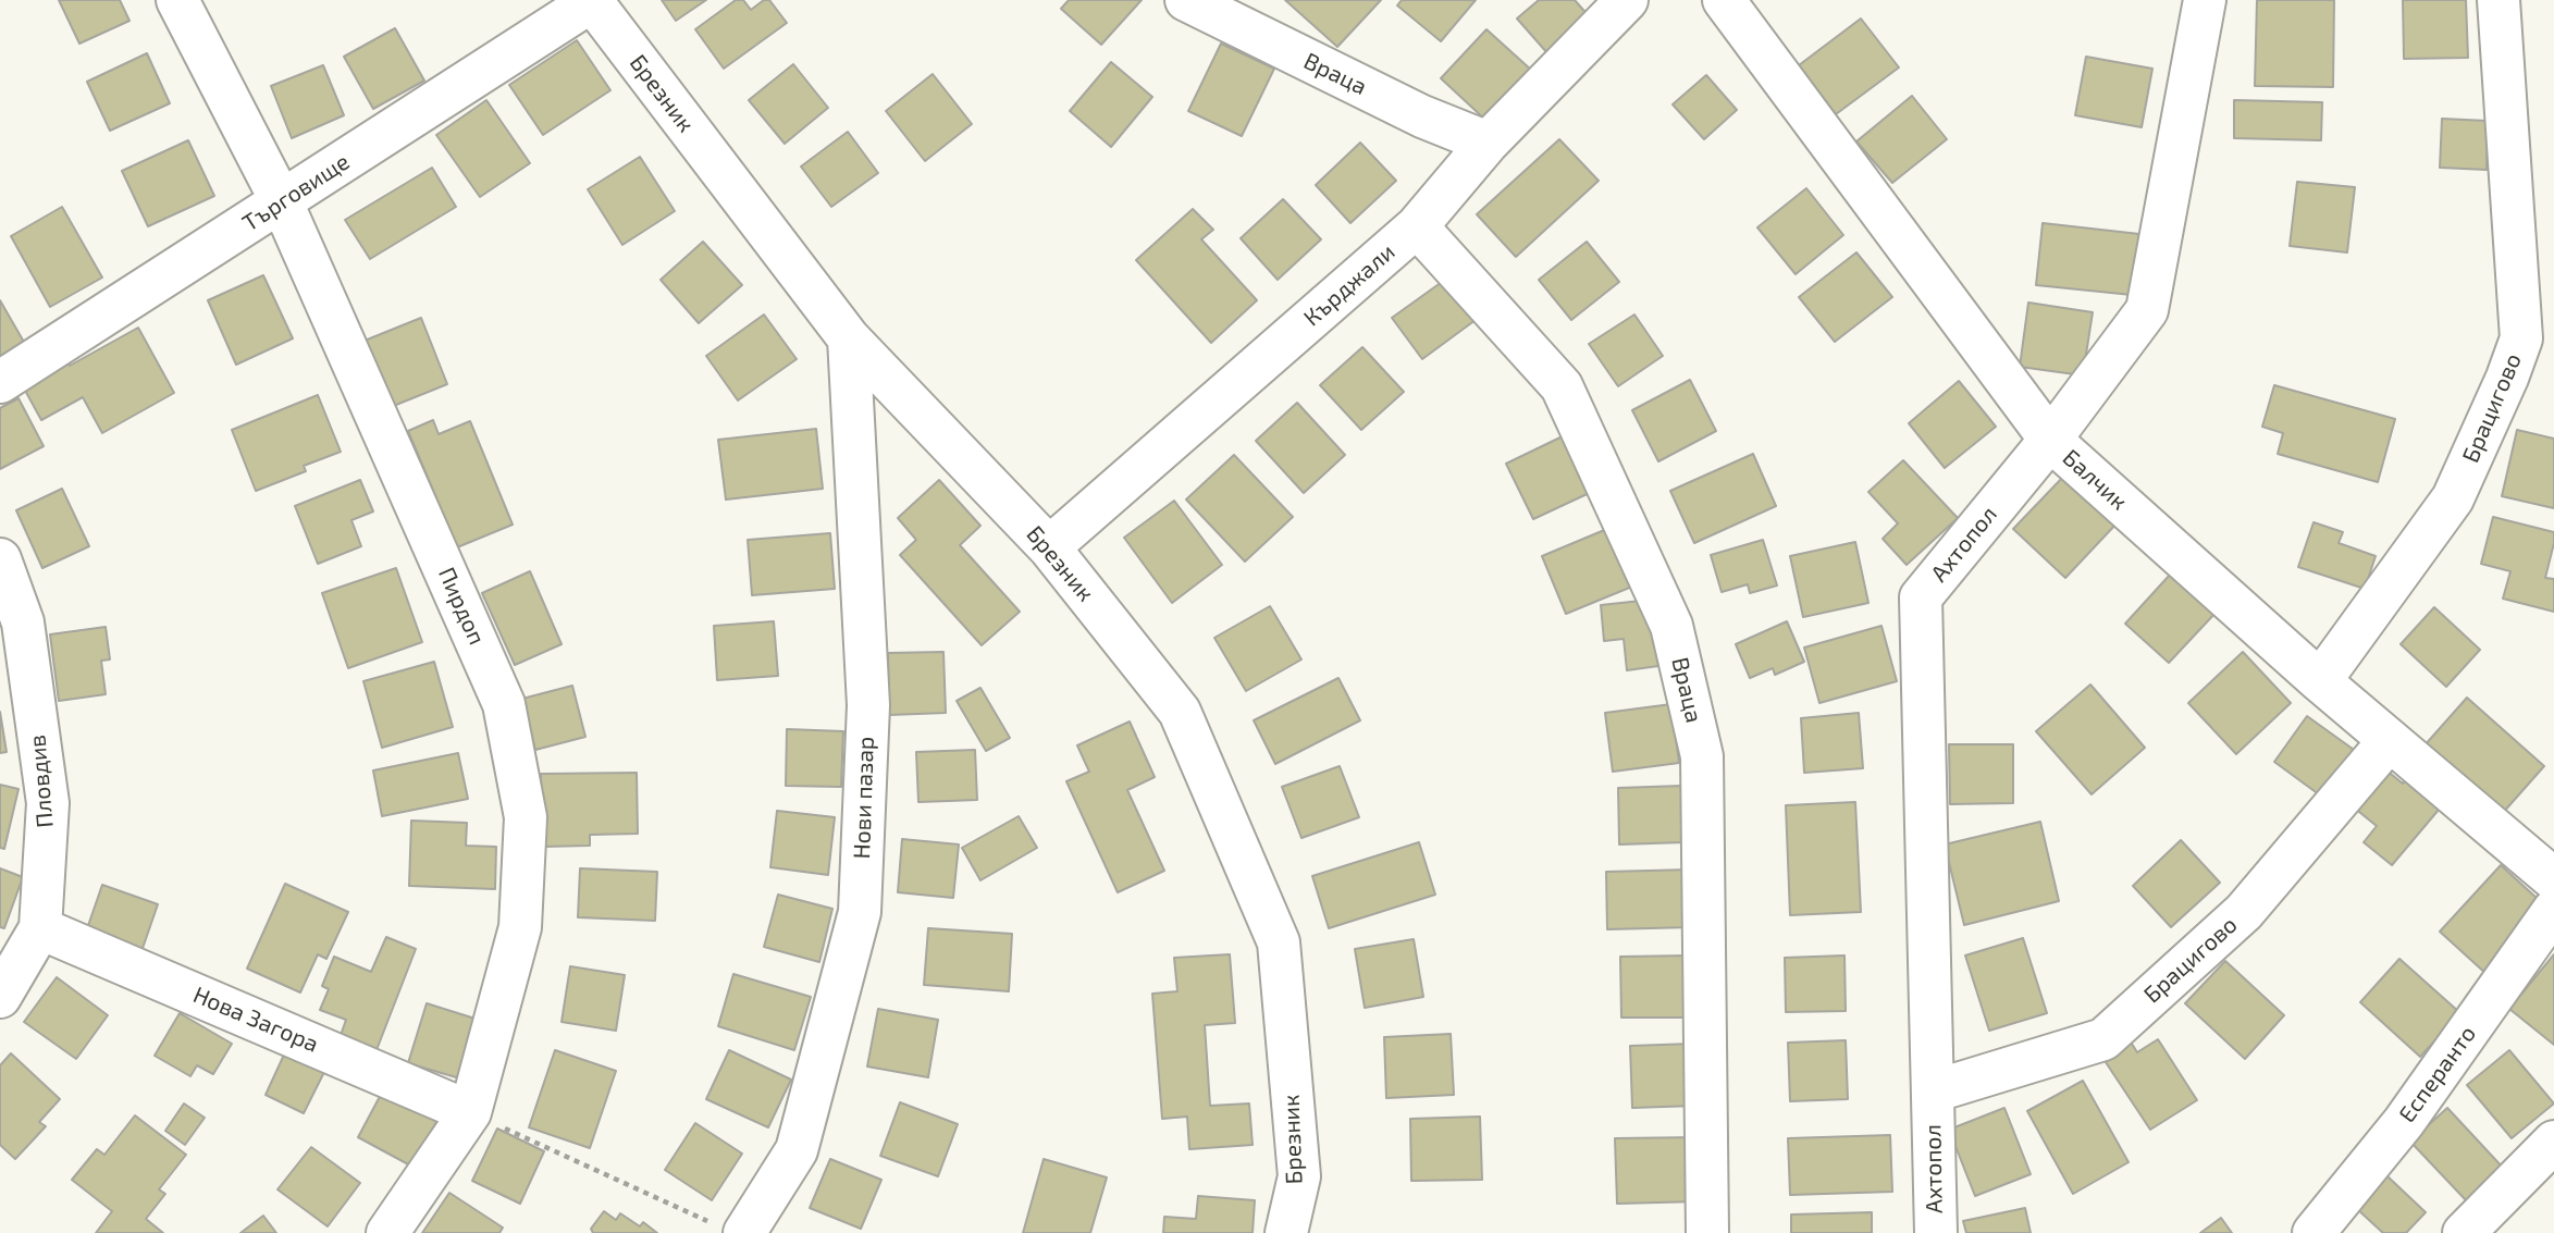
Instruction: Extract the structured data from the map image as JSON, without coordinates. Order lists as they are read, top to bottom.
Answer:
{
  "streets": {
    "street": [
      "Враца",
      "Брезник",
      "Търговище",
      "Кърджали",
      "Брацигово",
      "Балчик",
      "Ахтопол",
      "Пирдоп",
      "Пловдив",
      "Нови пазар",
      "Нова Загора",
      "Есперанто"
    ]
  },
  "crossings": [
    ["Враца", "Кърджали"],
    ["Брезник", "Търговище"],
    ["Брезник", "Кърджали"],
    ["Брезник", "Нови пазар"],
    ["Търговище", "Пирдоп"],
    ["Брацигово", "Балчик"],
    ["Брацигово", "Ахтопол"],
    ["Балчик", "Ахтопол"],
    ["Пирдоп", "Нова Загора"],
    ["Пловдив", "Нова Загора"]
  ]
}
